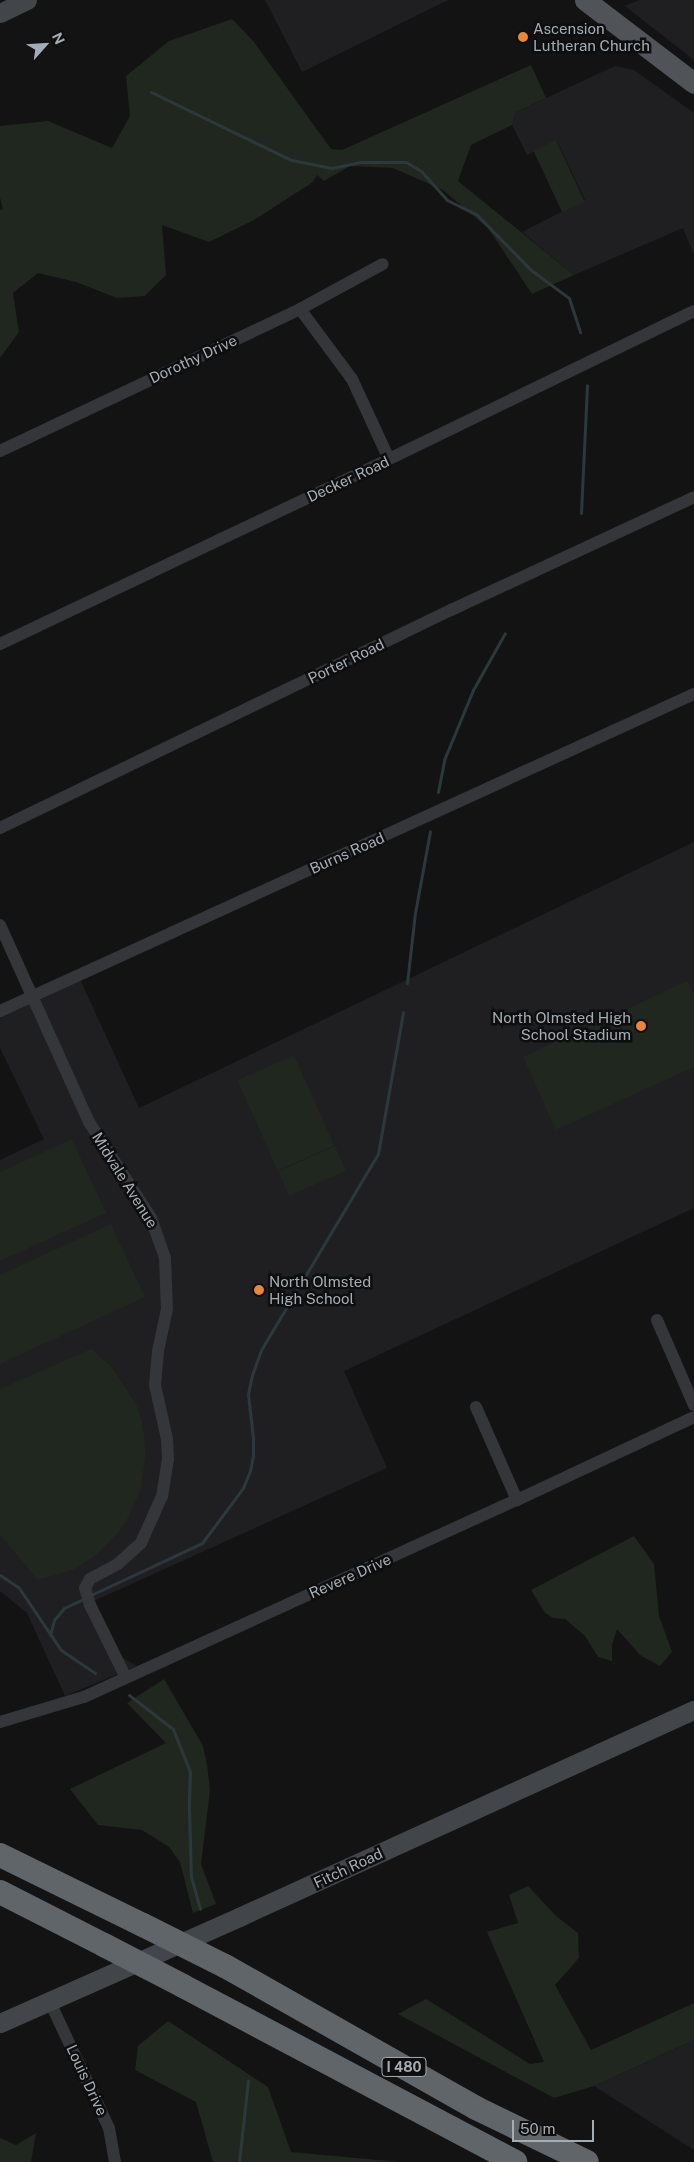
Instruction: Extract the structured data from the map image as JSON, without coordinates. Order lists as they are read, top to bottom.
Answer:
{
  "streets": {
    "highway": ["I 480"],
    "street": [
      "Dorothy Drive",
      "Decker Road",
      "Porter Road",
      "Burns Road",
      "Midvale Avenue",
      "Revere Drive",
      "Fitch Road",
      "Louis Drive"
    ]
  },
  "crossings": [
    ["Burns Road", "Midvale Avenue"],
    ["Midvale Avenue", "Revere Drive"],
    ["Fitch Road", "Louis Drive"]
  ],
  "places": ["Ascension Lutheran Church", "North Olmsted High School Stadium", "North Olmsted High School"],
  "scale_bar": "50 m",
  "north": "top right"
}
